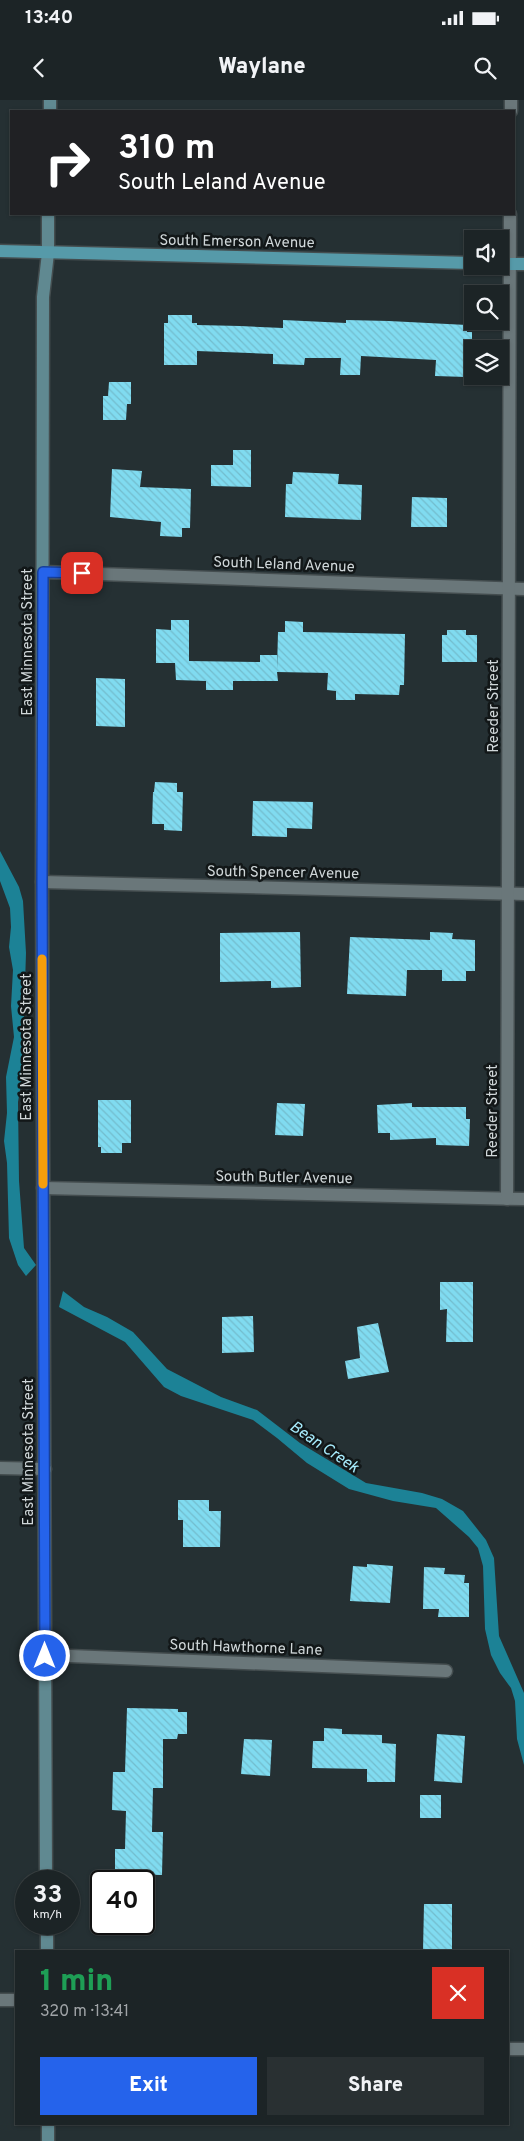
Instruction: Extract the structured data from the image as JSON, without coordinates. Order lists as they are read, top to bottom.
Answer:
{
  "streets": {
    "main road": ["South Emerson Avenue"],
    "street": [
      "South Leland Avenue",
      "East Minnesota Street",
      "Reeder Street",
      "South Spencer Avenue",
      "South Butler Avenue",
      "South Hawthorne Lane"
    ]
  },
  "crossings": [
    ["South Emerson Avenue", "East Minnesota Street"],
    ["South Leland Avenue", "East Minnesota Street"],
    ["South Leland Avenue", "Reeder Street"],
    ["East Minnesota Street", "South Spencer Avenue"],
    ["East Minnesota Street", "South Butler Avenue"],
    ["East Minnesota Street", "South Hawthorne Lane"],
    ["Reeder Street", "South Spencer Avenue"],
    ["Reeder Street", "South Butler Avenue"]
  ],
  "water": ["Bean Creek"],
  "page": {
    "status": "13:40",
    "header": "Waylane",
    "turn": ["310 m", "South Leland Avenue"],
    "speed": "33 km/h",
    "limit": "40",
    "heading": ["1 min", "320 m · 13:41"],
    "buttons": ["Exit", "Share"]
  }
}
